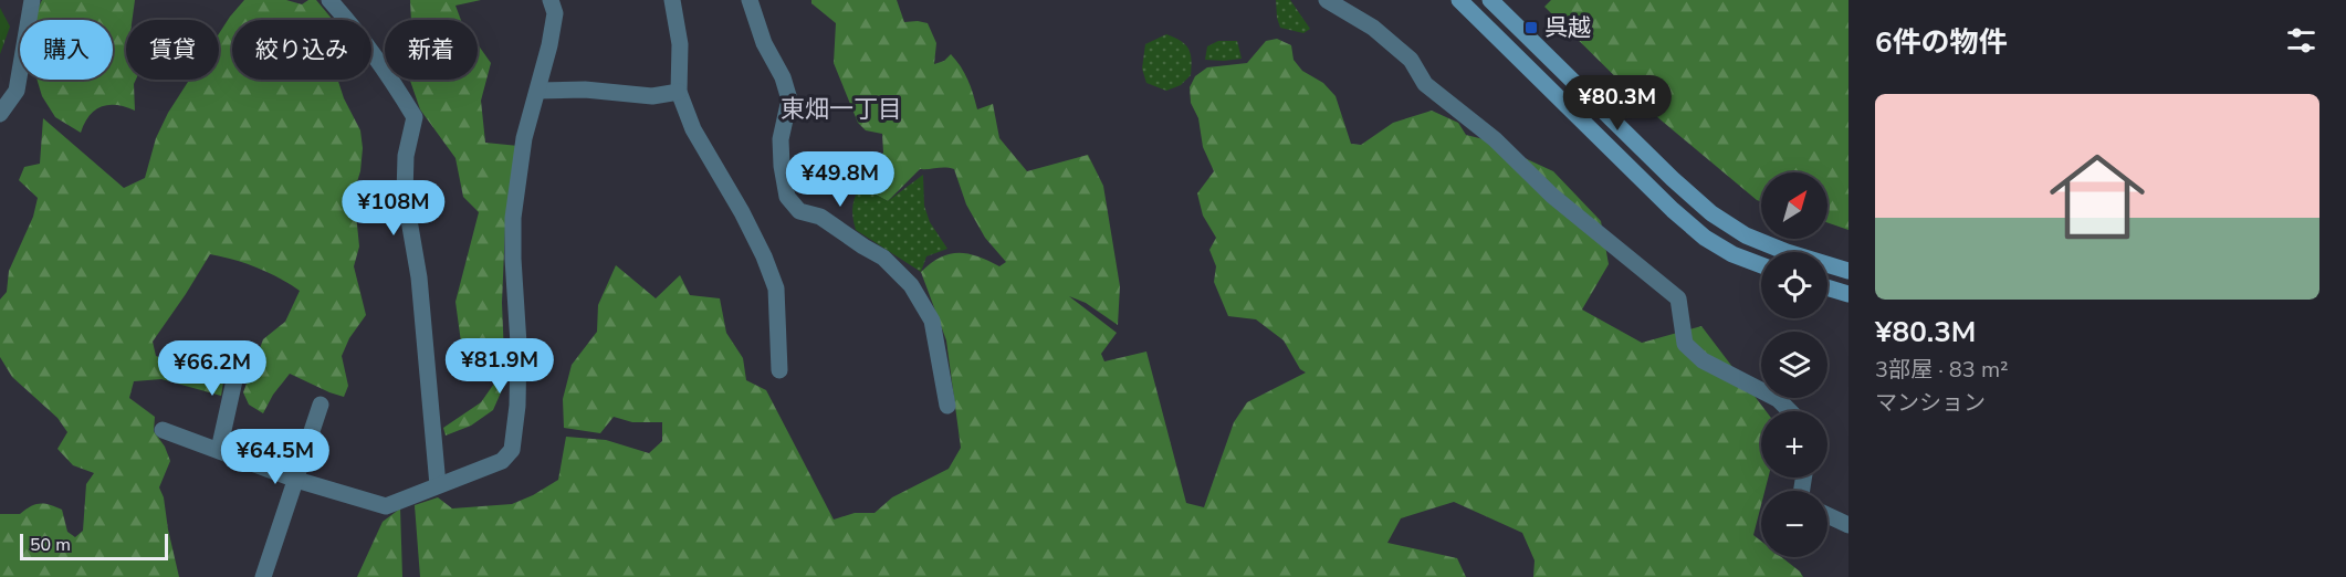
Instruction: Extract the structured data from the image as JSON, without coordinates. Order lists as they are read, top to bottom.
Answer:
{
  "districts": ["東畑一丁目"],
  "places": {
    "transit": ["呉越"]
  },
  "scale_bar": "50 m",
  "north": "top right",
  "page": {
    "heading": "6件の物件",
    "chip": [
      "購入",
      "賃貸",
      "絞り込み",
      "新着"
    ],
    "price": [
      "¥80.3M",
      "¥49.8M",
      "¥108M",
      "¥81.9M",
      "¥66.2M",
      "¥64.5M"
    ],
    "list": [
      {
        "name": "¥80.3M",
        "note": "3部屋 · 83 m² · マンション"
      }
    ],
    "map_buttons": ["+", "−"],
    "scale": "50 m"
  }
}
